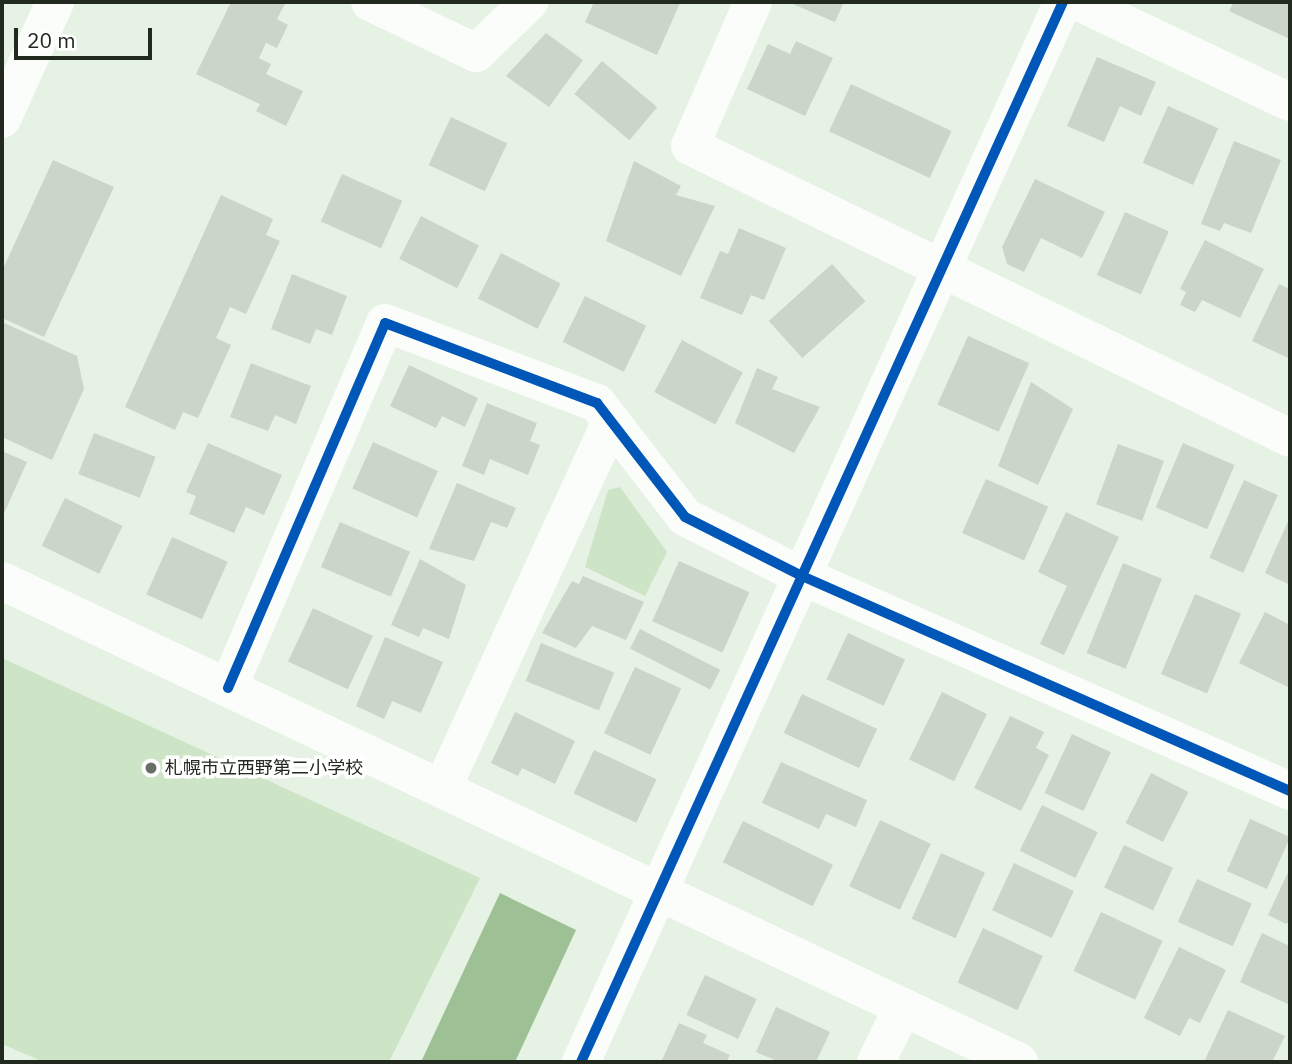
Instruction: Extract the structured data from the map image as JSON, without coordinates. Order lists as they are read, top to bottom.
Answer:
{
  "places": ["札幌市立西野第二小学校"],
  "scale_bar": "20 m"
}
